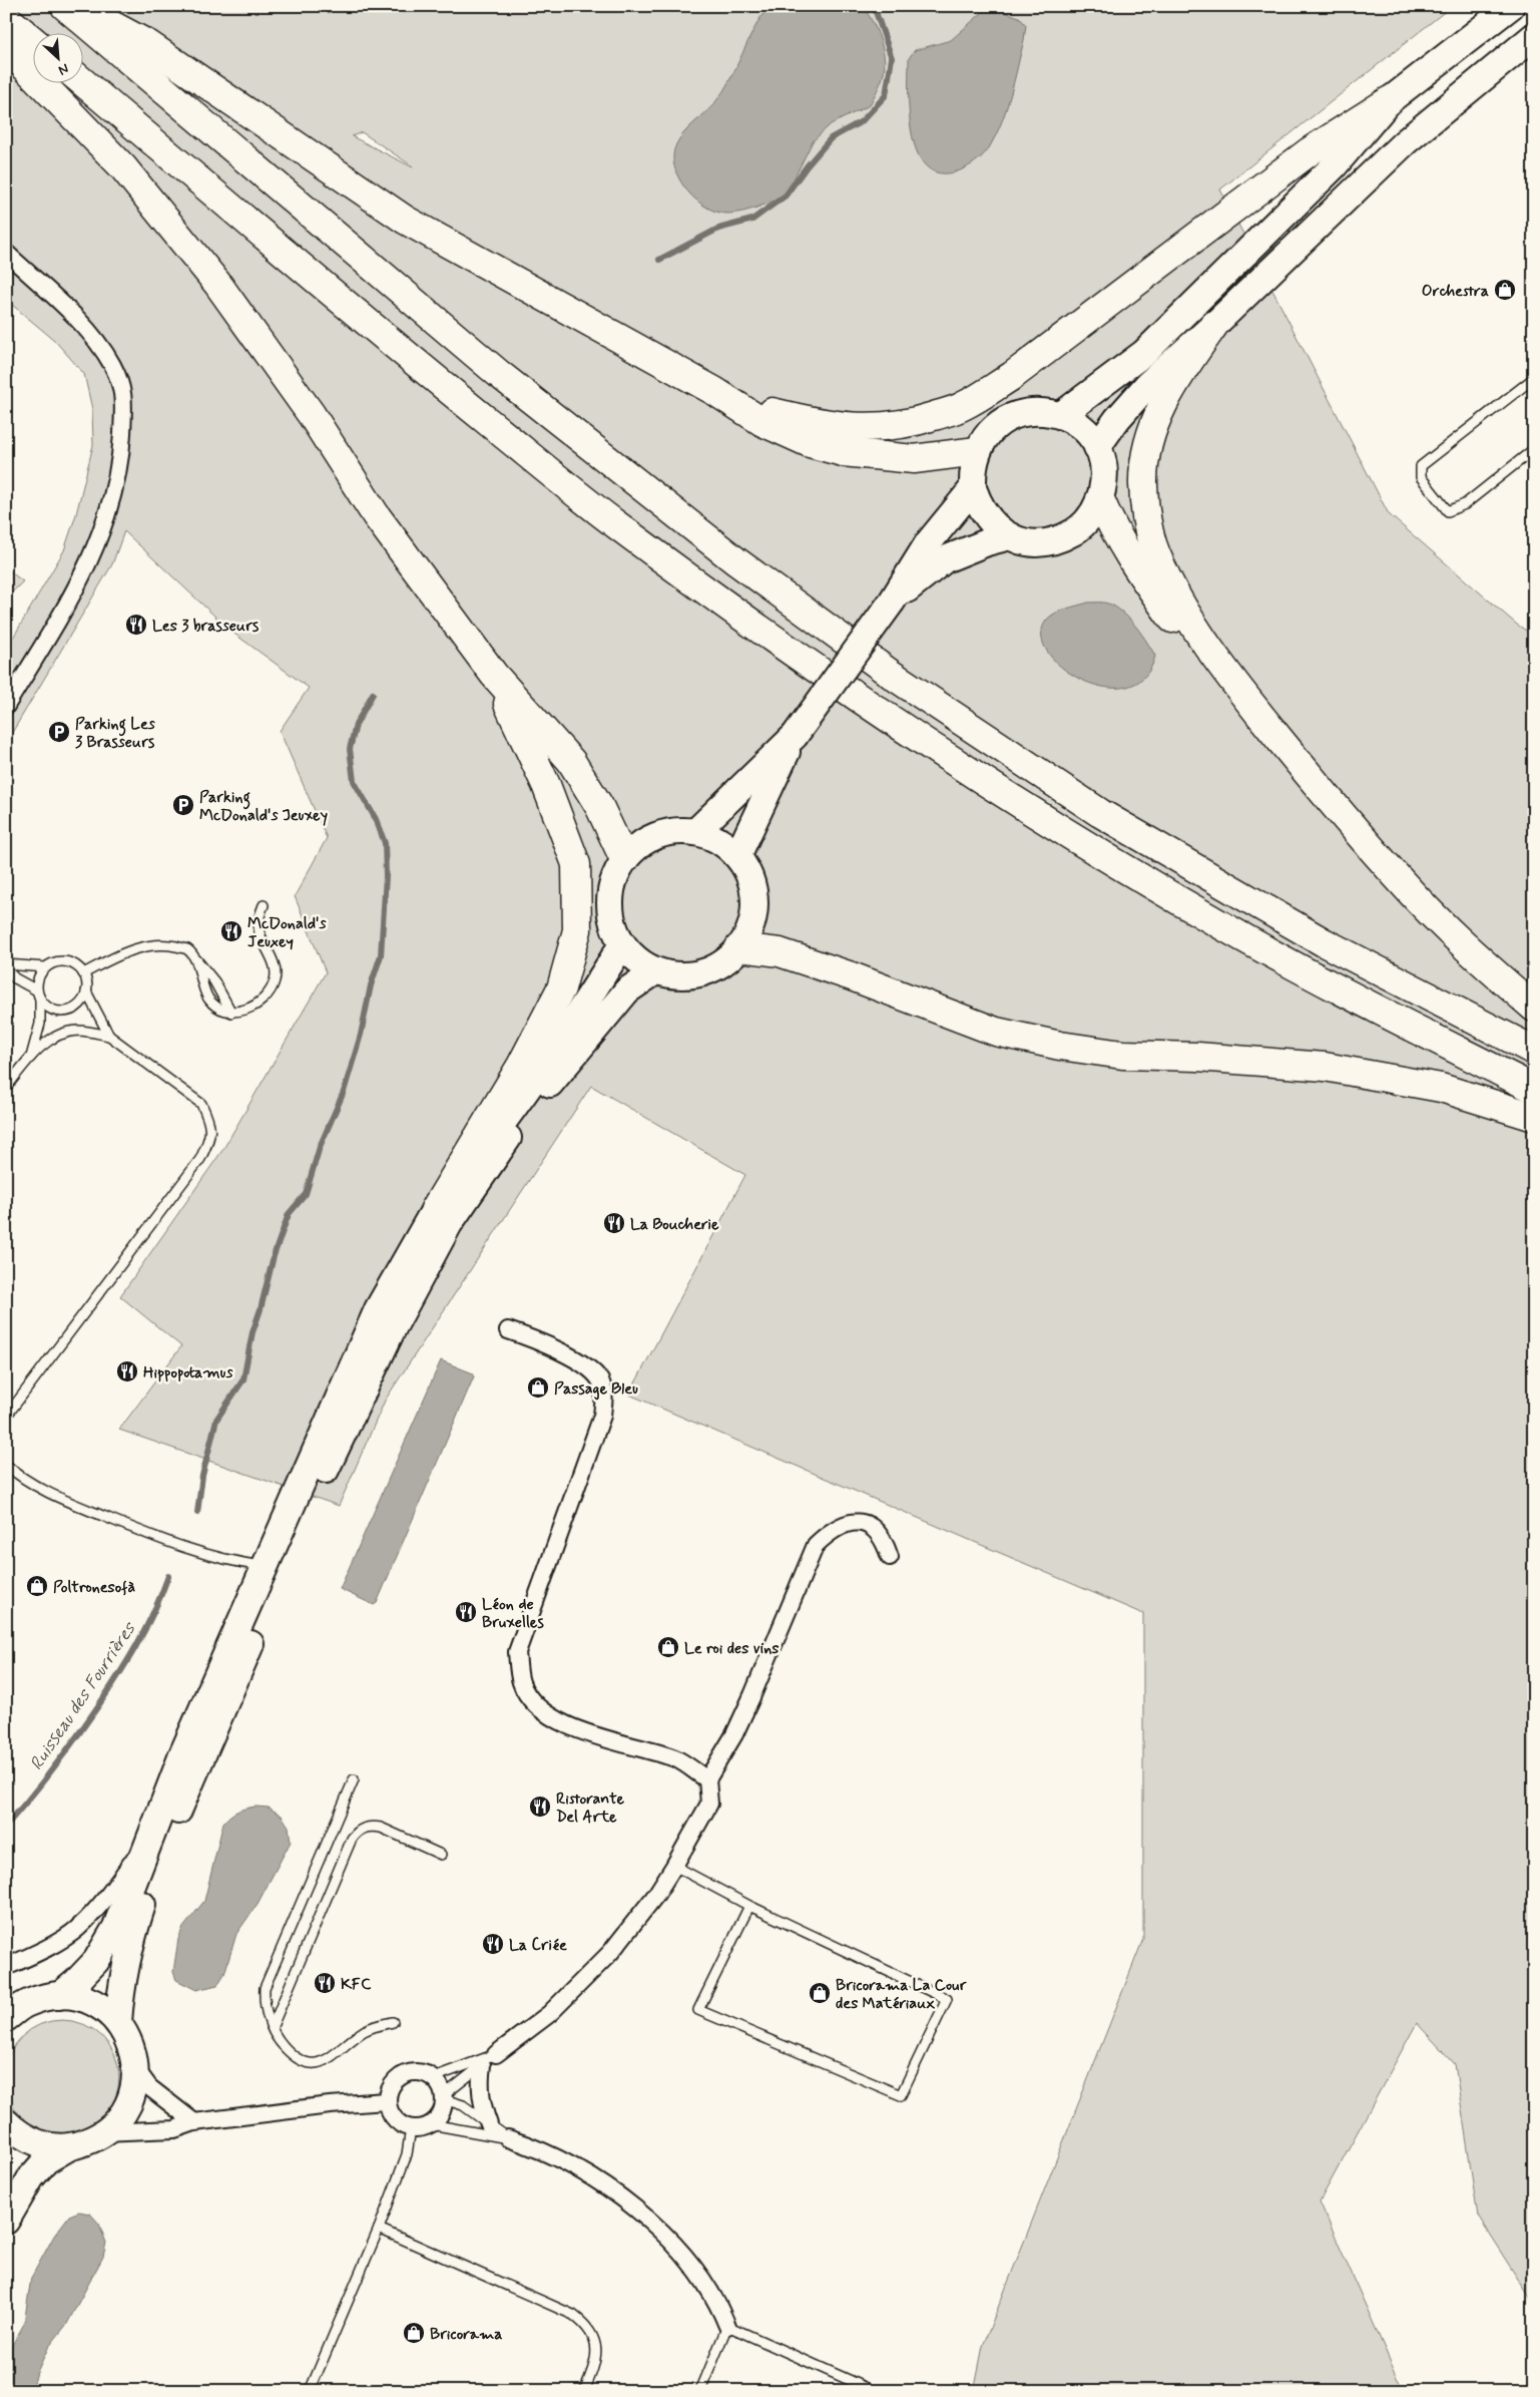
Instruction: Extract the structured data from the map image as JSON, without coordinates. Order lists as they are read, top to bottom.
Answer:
{
  "water": ["Ruisseau des Fourrières"],
  "places": {
    "shop": [
      "Orchestra",
      "Passage Bleu",
      "Poltronesofà",
      "Le roi des vins",
      "Bricorama La Cour des Matériaux",
      "Bricorama"
    ],
    "restaurant": [
      "Les 3 brasseurs",
      "McDonald's Jeuxey",
      "La Boucherie",
      "Hippopotamus",
      "Léon de Bruxelles",
      "Ristorante Del Arte",
      "La Criée",
      "KFC"
    ],
    "parking": ["Parking Les 3 Brasseurs", "Parking McDonald's Jeuxey"]
  },
  "north": "bottom right"
}
